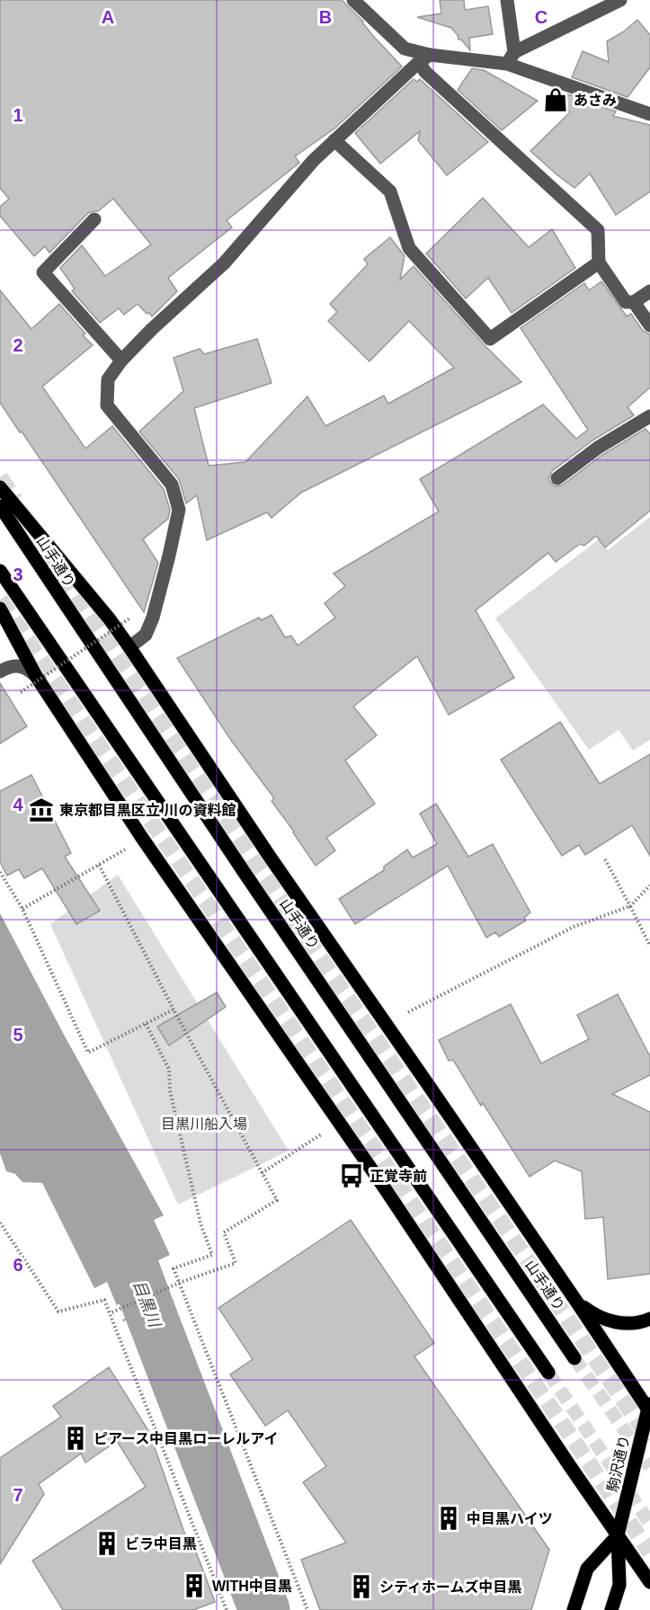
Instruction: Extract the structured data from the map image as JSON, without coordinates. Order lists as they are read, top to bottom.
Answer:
{
  "streets": {
    "main road": ["山手通り", "駒沢通り"]
  },
  "water": ["目黒川"],
  "parks": ["目黒川船入場"],
  "places": {
    "shop": ["あさみ"],
    "museum": ["東京都目黒区立 川の資料館"],
    "bus stop": ["正覚寺前"],
    "building": [
      "ピアース中目黒ローレルアイ",
      "中目黒ハイツ",
      "ビラ中目黒",
      "WITH中目黒",
      "シティホームズ中目黒"
    ]
  },
  "grid": {
    "columns": ["A", "B", "C"],
    "rows": [
      "1",
      "2",
      "3",
      "4",
      "5",
      "6",
      "7"
    ]
  }
}
